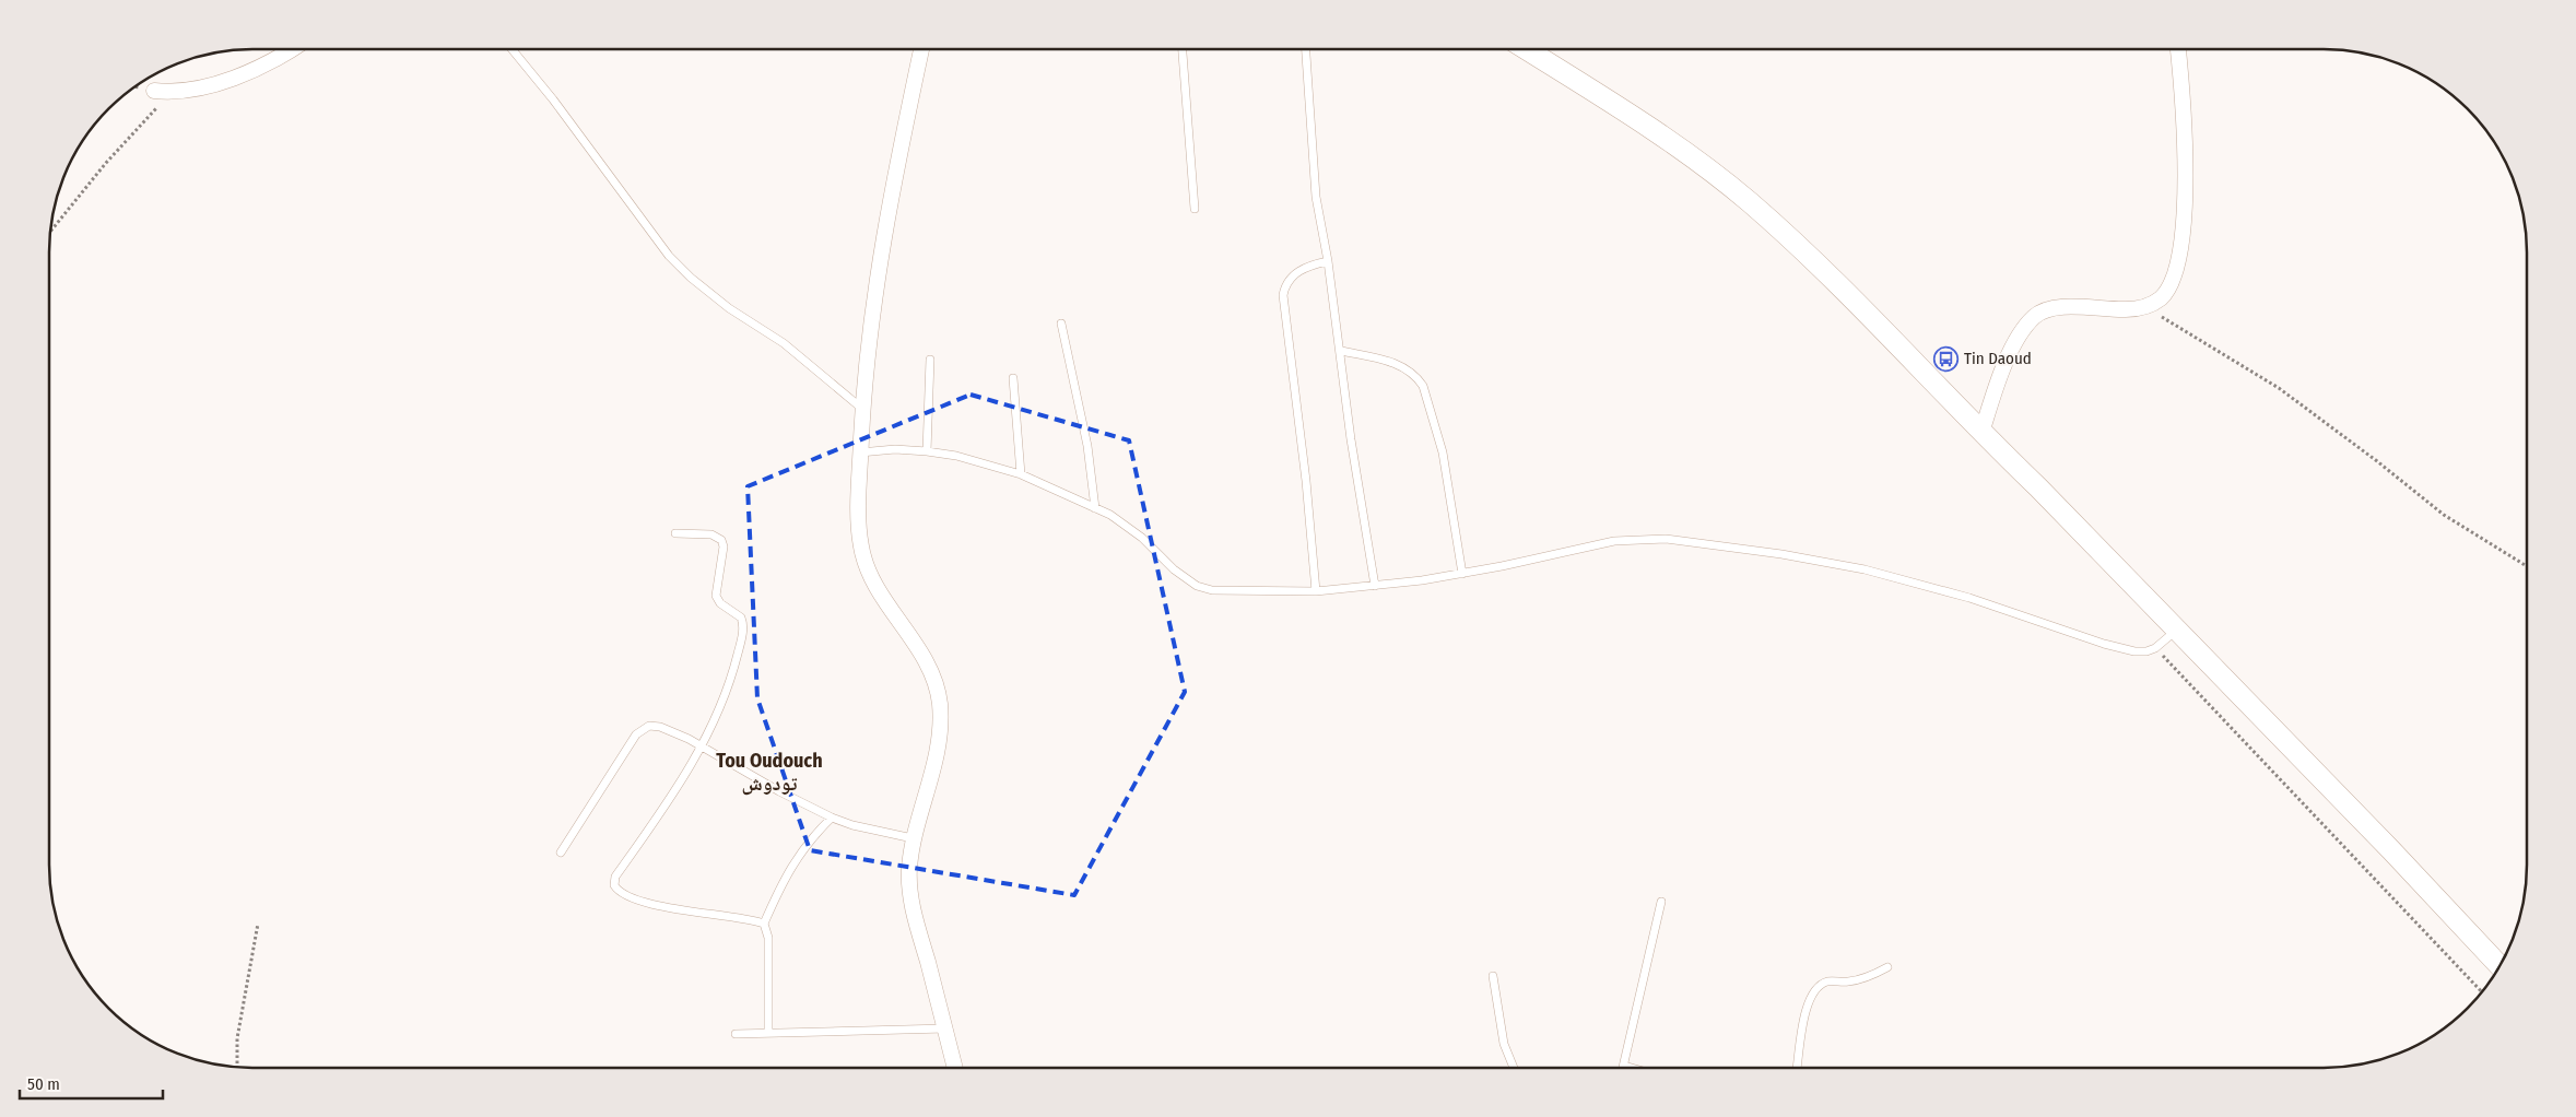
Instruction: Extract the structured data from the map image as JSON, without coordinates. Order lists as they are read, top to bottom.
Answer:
{
  "districts": ["Tou Oudouch تودوش"],
  "places": {
    "bus stop": ["Tin Daoud"]
  },
  "scale_bar": "50 m"
}
